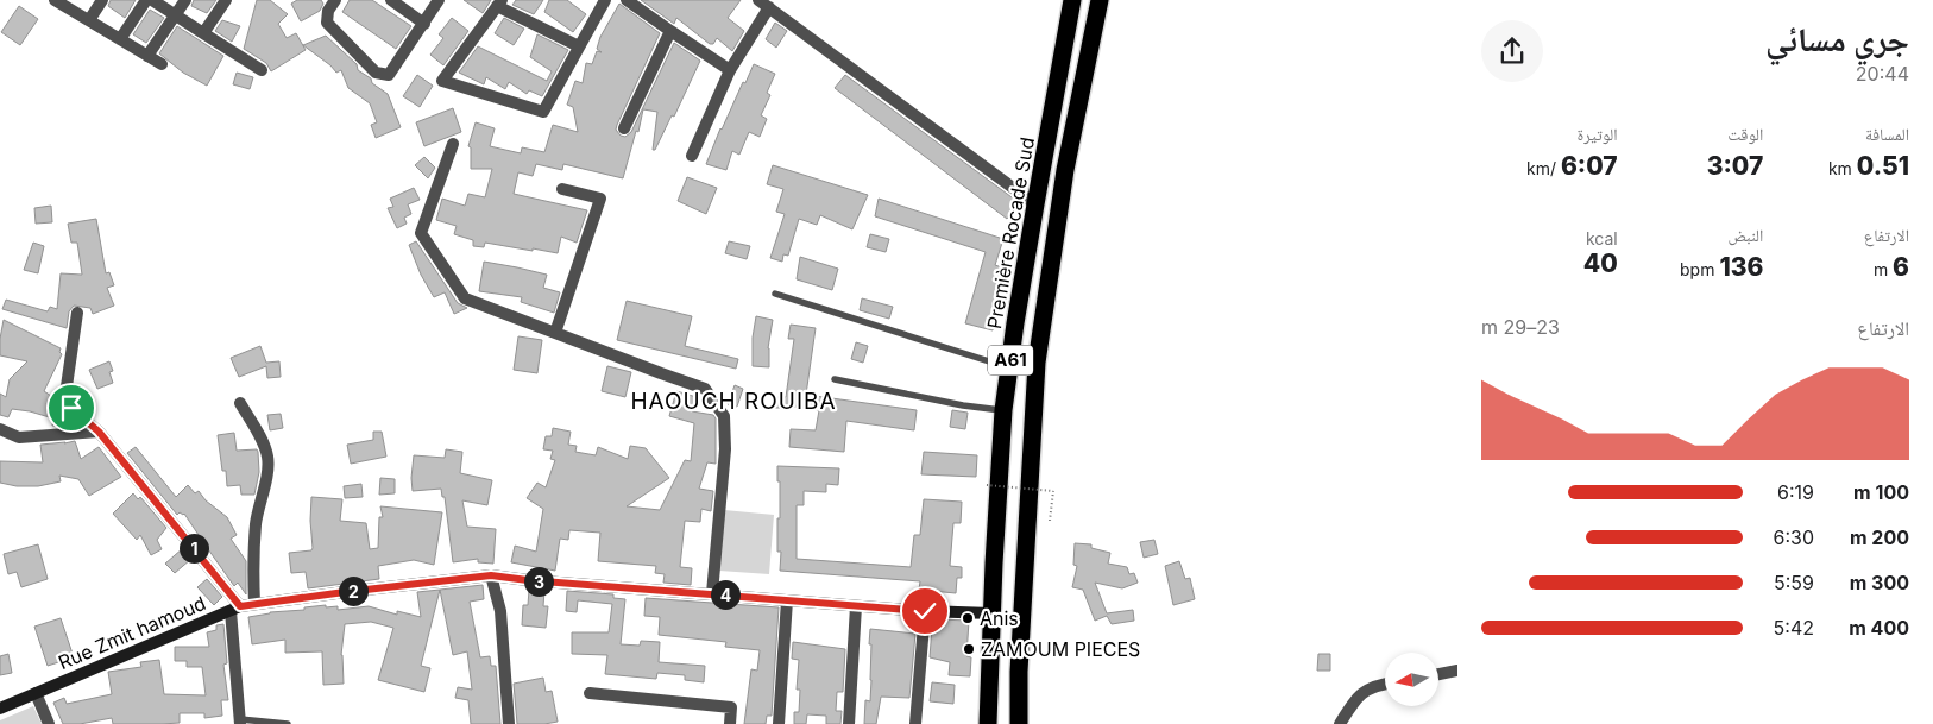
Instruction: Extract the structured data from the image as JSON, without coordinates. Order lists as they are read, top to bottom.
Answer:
{
  "streets": {
    "highway": ["Première Rocade Sud", "A61"],
    "street": ["Rue Zmit hamoud"]
  },
  "crossings": [
    ["Première Rocade Sud", "Rue Zmit hamoud"]
  ],
  "districts": ["HAOUCH ROUIBA"],
  "places": ["Anis", "ZAMOUM PIECES"],
  "north": "left",
  "page": {
    "heading": ["جري مسائي", "20:44"],
    "stats": [
      ["المسافة", "0.51 km"],
      ["الوقت", "3:07"],
      ["الوتيرة", "6:07 /km"],
      ["الارتفاع", "6 m"],
      ["النبض", "136 bpm"],
      ["kcal", "40"]
    ],
    "chart": ["الارتفاع", "23–29 m"],
    "list": [
      {
        "name": "100 m",
        "note": "6:19"
      },
      {
        "name": "200 m",
        "note": "6:30"
      },
      {
        "name": "300 m",
        "note": "5:59"
      },
      {
        "name": "400 m",
        "note": "5:42"
      }
    ],
    "pins": [
      "1",
      "3",
      "2",
      "4"
    ]
  }
}
